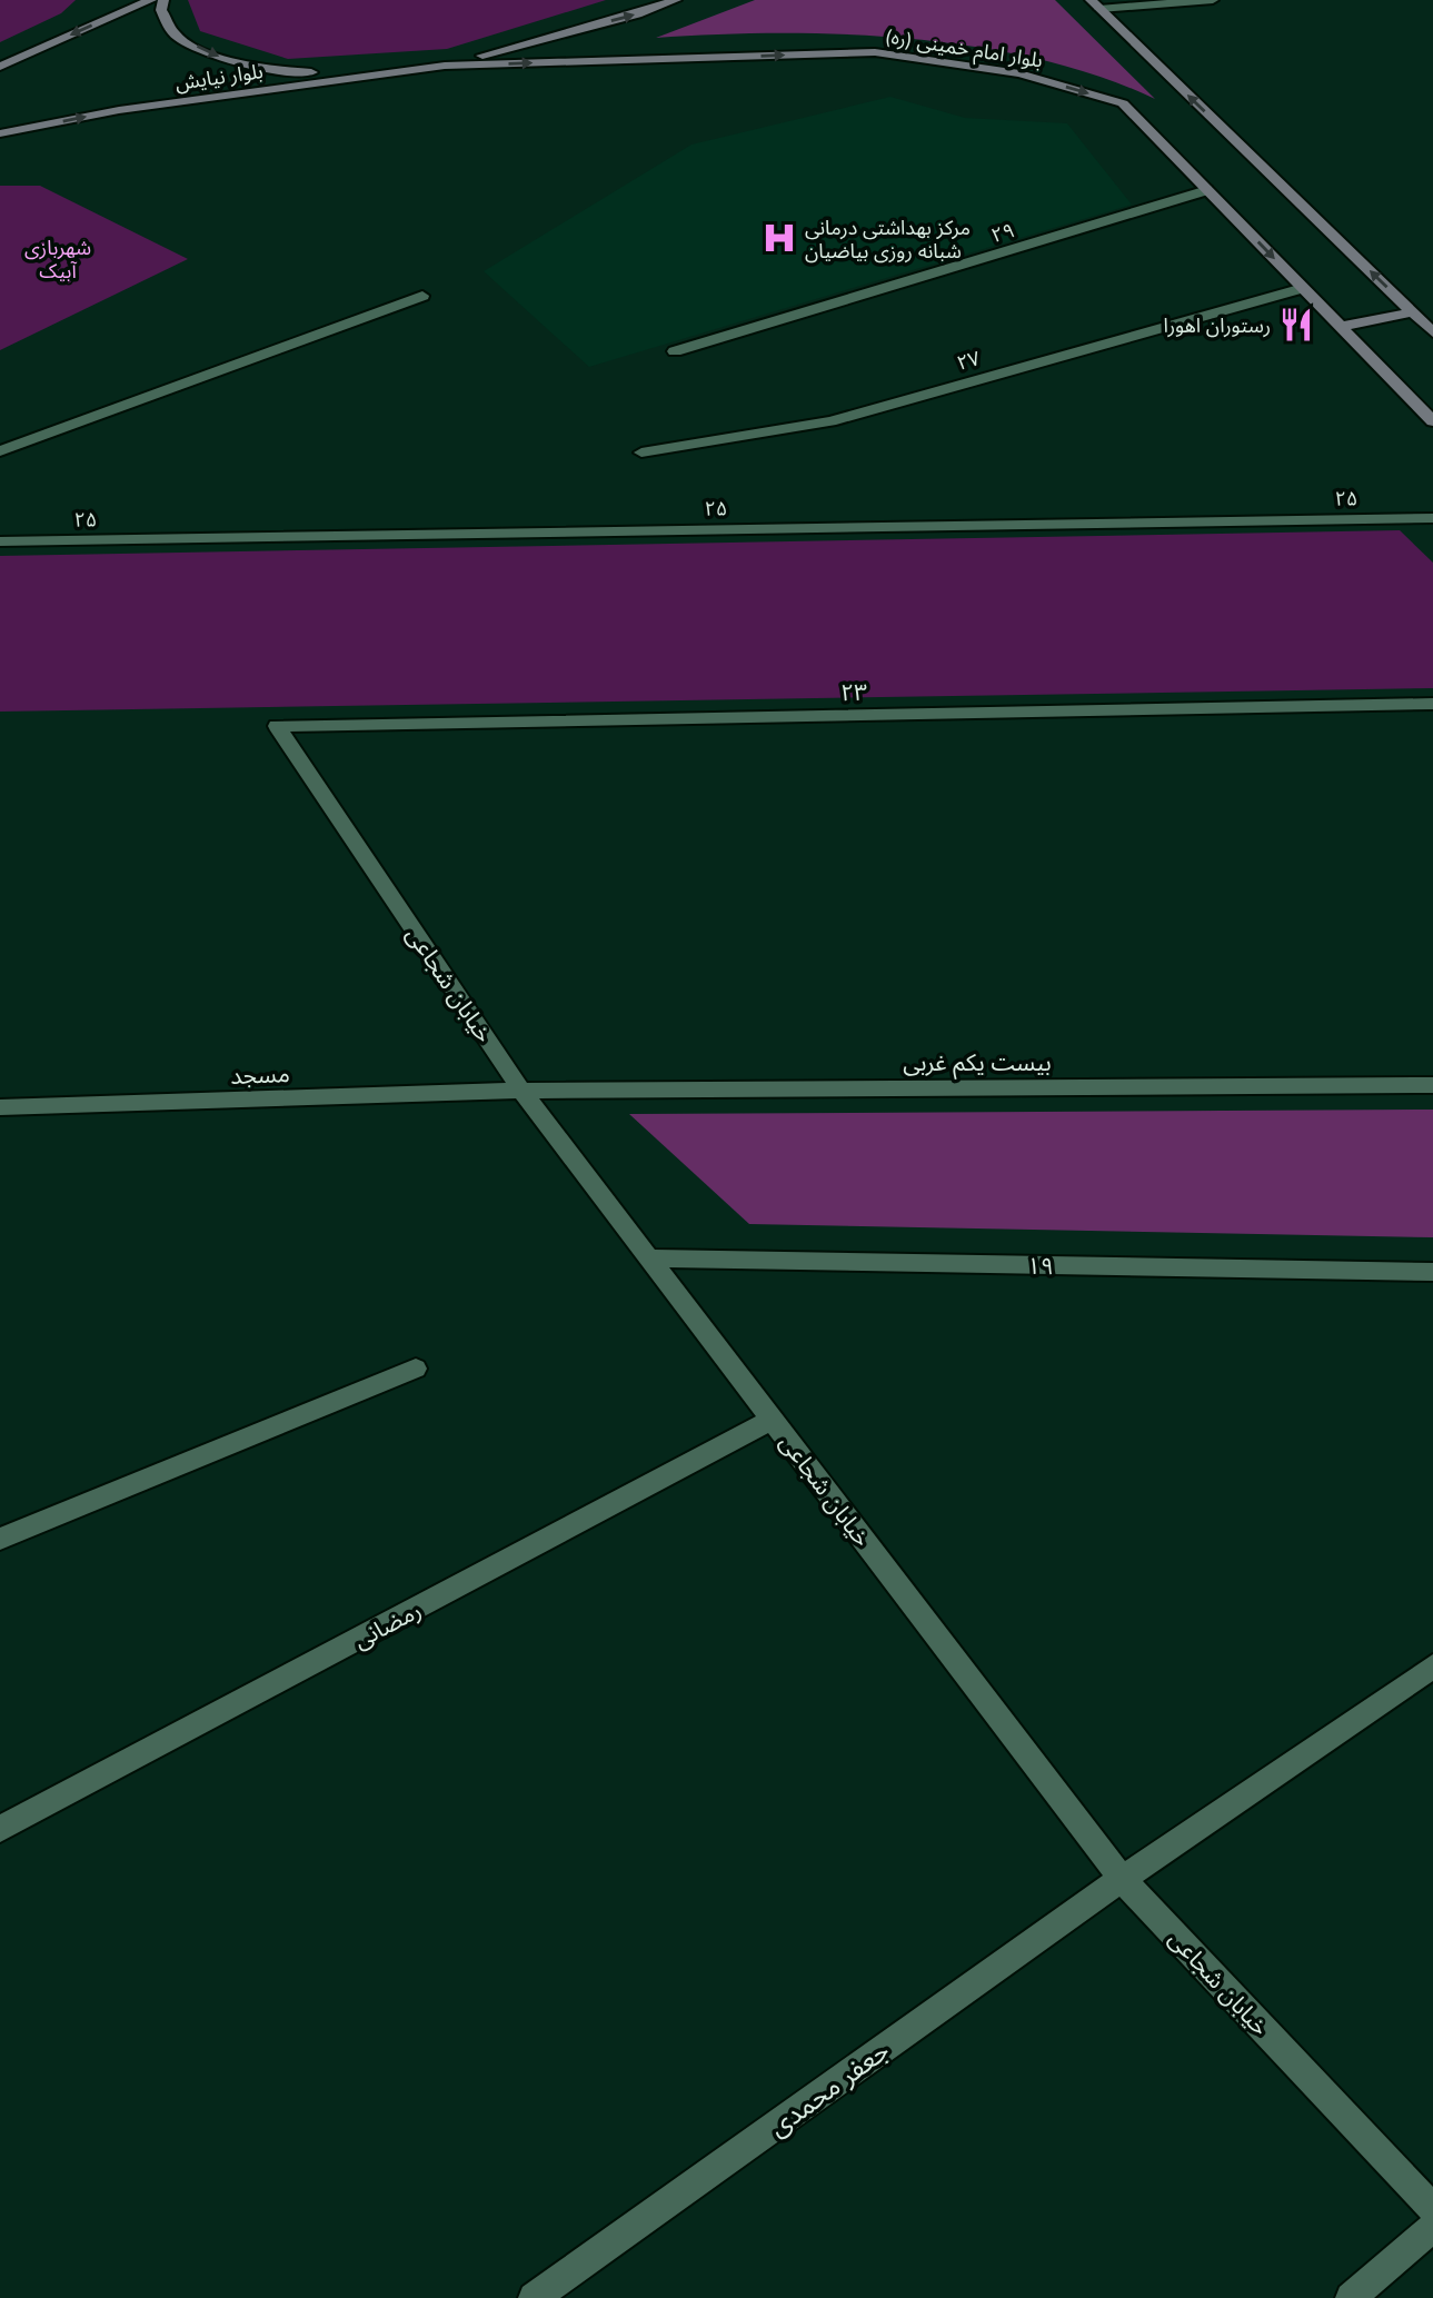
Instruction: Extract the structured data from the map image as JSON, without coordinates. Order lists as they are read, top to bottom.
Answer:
{
  "streets": {
    "main road": ["بلوار امام خمینی (ره)", "بلوار نیایش"],
    "street": [
      "۲۹",
      "۲۷",
      "۲۵",
      "۲۳",
      "خیابان شجاعی",
      "بیست یکم غربی",
      "مسجد",
      "۱۹",
      "رمضانی",
      "جعفر محمدی"
    ]
  },
  "crossings": [
    ["بلوار امام خمینی (ره)", "بلوار نیایش"],
    ["بلوار امام خمینی (ره)", "۲۹"],
    ["بلوار امام خمینی (ره)", "۲۷"],
    ["۲۳", "خیابان شجاعی"],
    ["خیابان شجاعی", "بیست یکم غربی"],
    ["خیابان شجاعی", "مسجد"],
    ["خیابان شجاعی", "۱۹"],
    ["خیابان شجاعی", "رمضانی"],
    ["خیابان شجاعی", "جعفر محمدی"],
    ["بیست یکم غربی", "مسجد"]
  ],
  "one_way": ["بلوار امام خمینی (ره)"],
  "parks": ["شهربازی آبیک"],
  "places": {
    "hospital": ["مرکز بهداشتی درمانی شبانه روزی بیاضیان"],
    "restaurant": ["رستوران اهورا"]
  }
}
